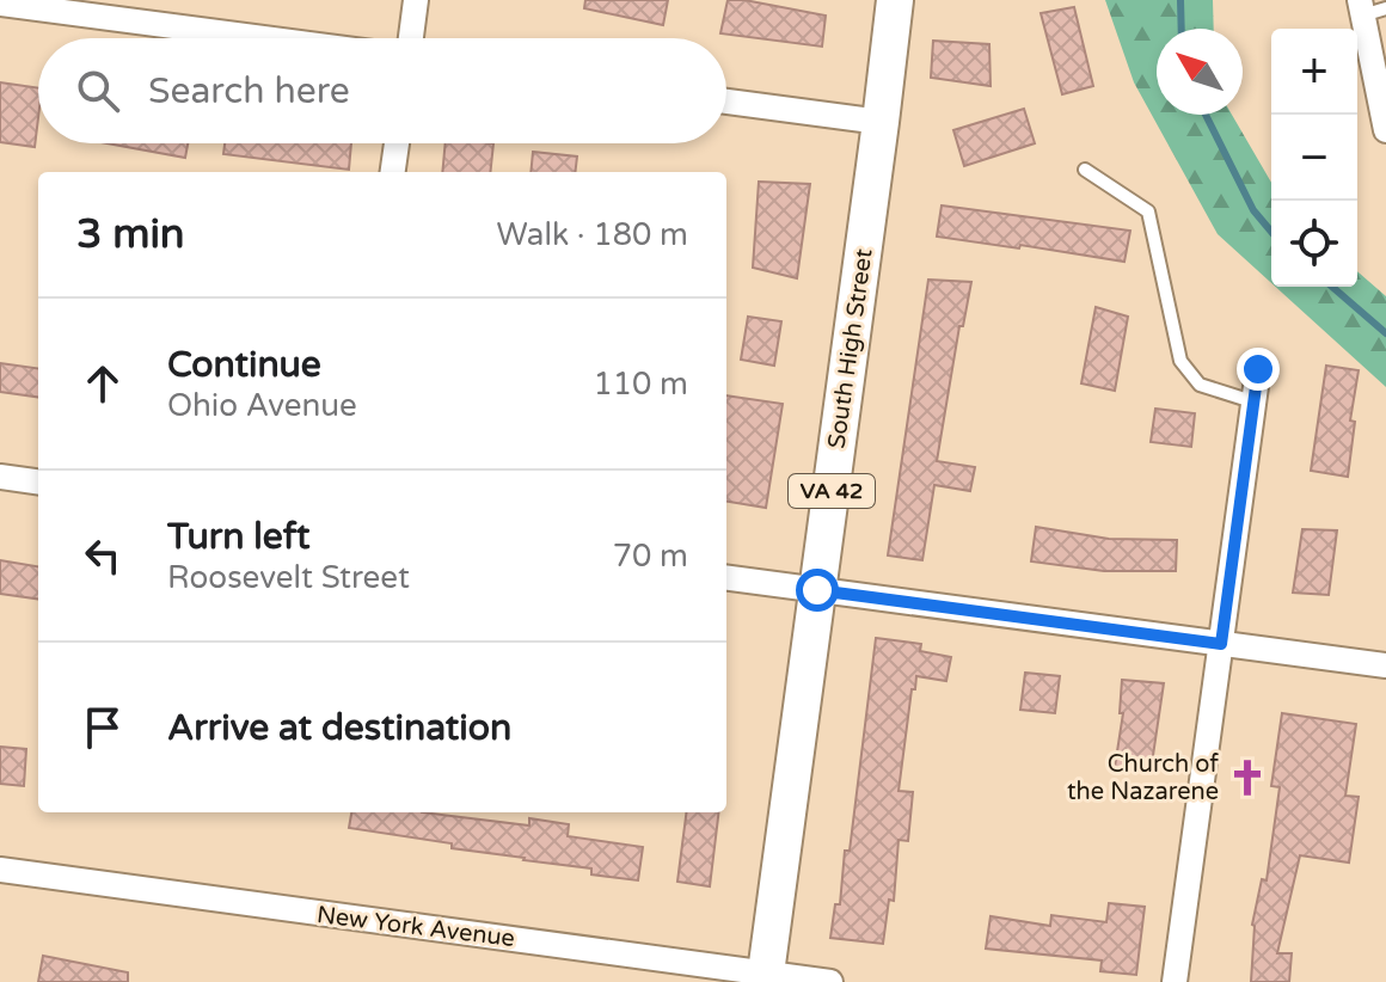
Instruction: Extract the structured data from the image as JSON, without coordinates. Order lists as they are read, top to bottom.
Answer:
{
  "streets": {
    "main road": ["South High Street", "VA 42"],
    "street": ["New York Avenue"]
  },
  "crossings": [
    ["South High Street", "New York Avenue"]
  ],
  "places": {
    "church": ["Church of the Nazarene"]
  },
  "north": "top left",
  "page": {
    "map_buttons": ["+", "−"],
    "search": "Search here",
    "heading": ["3 min", "Walk · 180 m"],
    "list": [
      ["Continue", "Ohio Avenue", "110 m"],
      ["Turn left", "Roosevelt Street", "70 m"],
      "Arrive at destination"
    ]
  }
}
